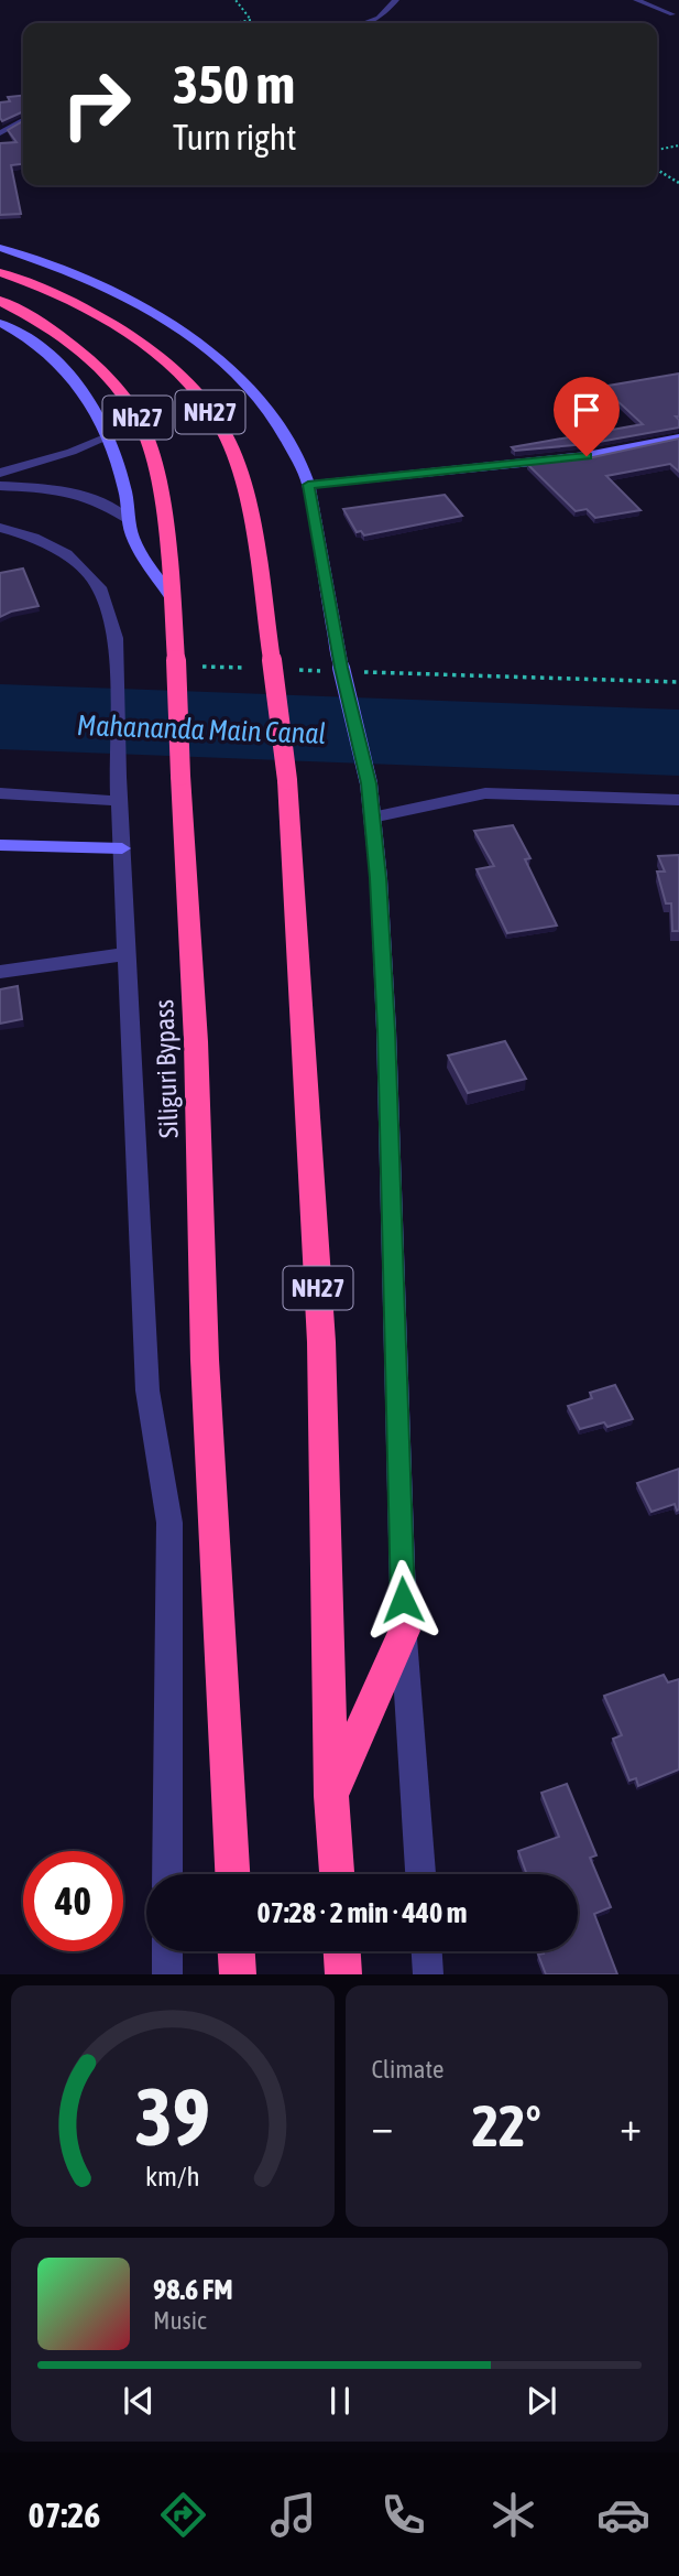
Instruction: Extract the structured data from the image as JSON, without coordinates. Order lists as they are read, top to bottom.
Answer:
{
  "streets": {
    "highway": ["NH27", "Nh27", "Siliguri Bypass"]
  },
  "crossings": [
    ["Nh27", "Siliguri Bypass"]
  ],
  "water": ["Mahananda Main Canal"],
  "page": {
    "turn": ["350 m", "Turn right"],
    "limit": "40",
    "trip": "07:28 · 2 min · 440 m",
    "tile": "Climate",
    "heat": ["−", "22°", "+"],
    "song": ["98.6 FM", "Music"],
    "tabs": "07:26",
    "gauge": ["39", "km/h"]
  }
}
